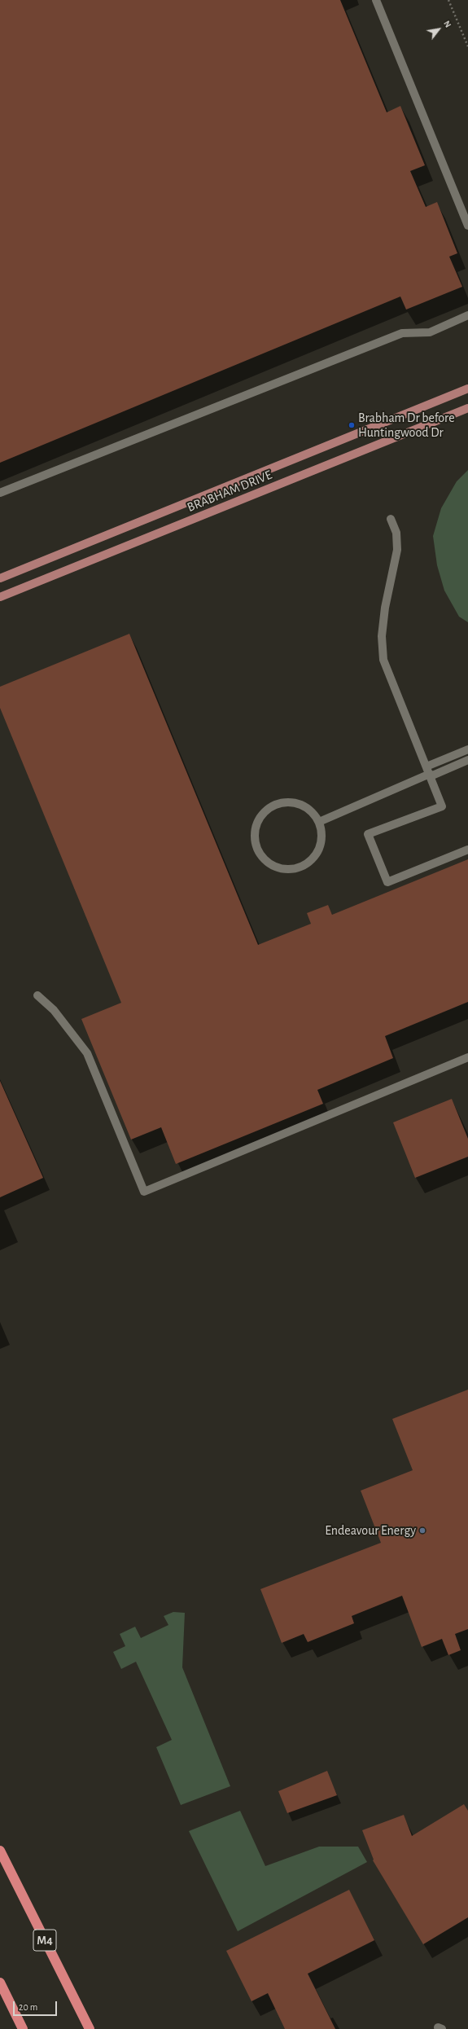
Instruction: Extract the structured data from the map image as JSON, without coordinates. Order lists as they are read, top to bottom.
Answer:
{
  "streets": {
    "highway": ["M4"],
    "main road": ["BRABHAM DRIVE"]
  },
  "places": ["Brabham Dr before Huntingwood Dr", "Endeavour Energy"],
  "scale_bar": "20 m",
  "north": "top right"
}
